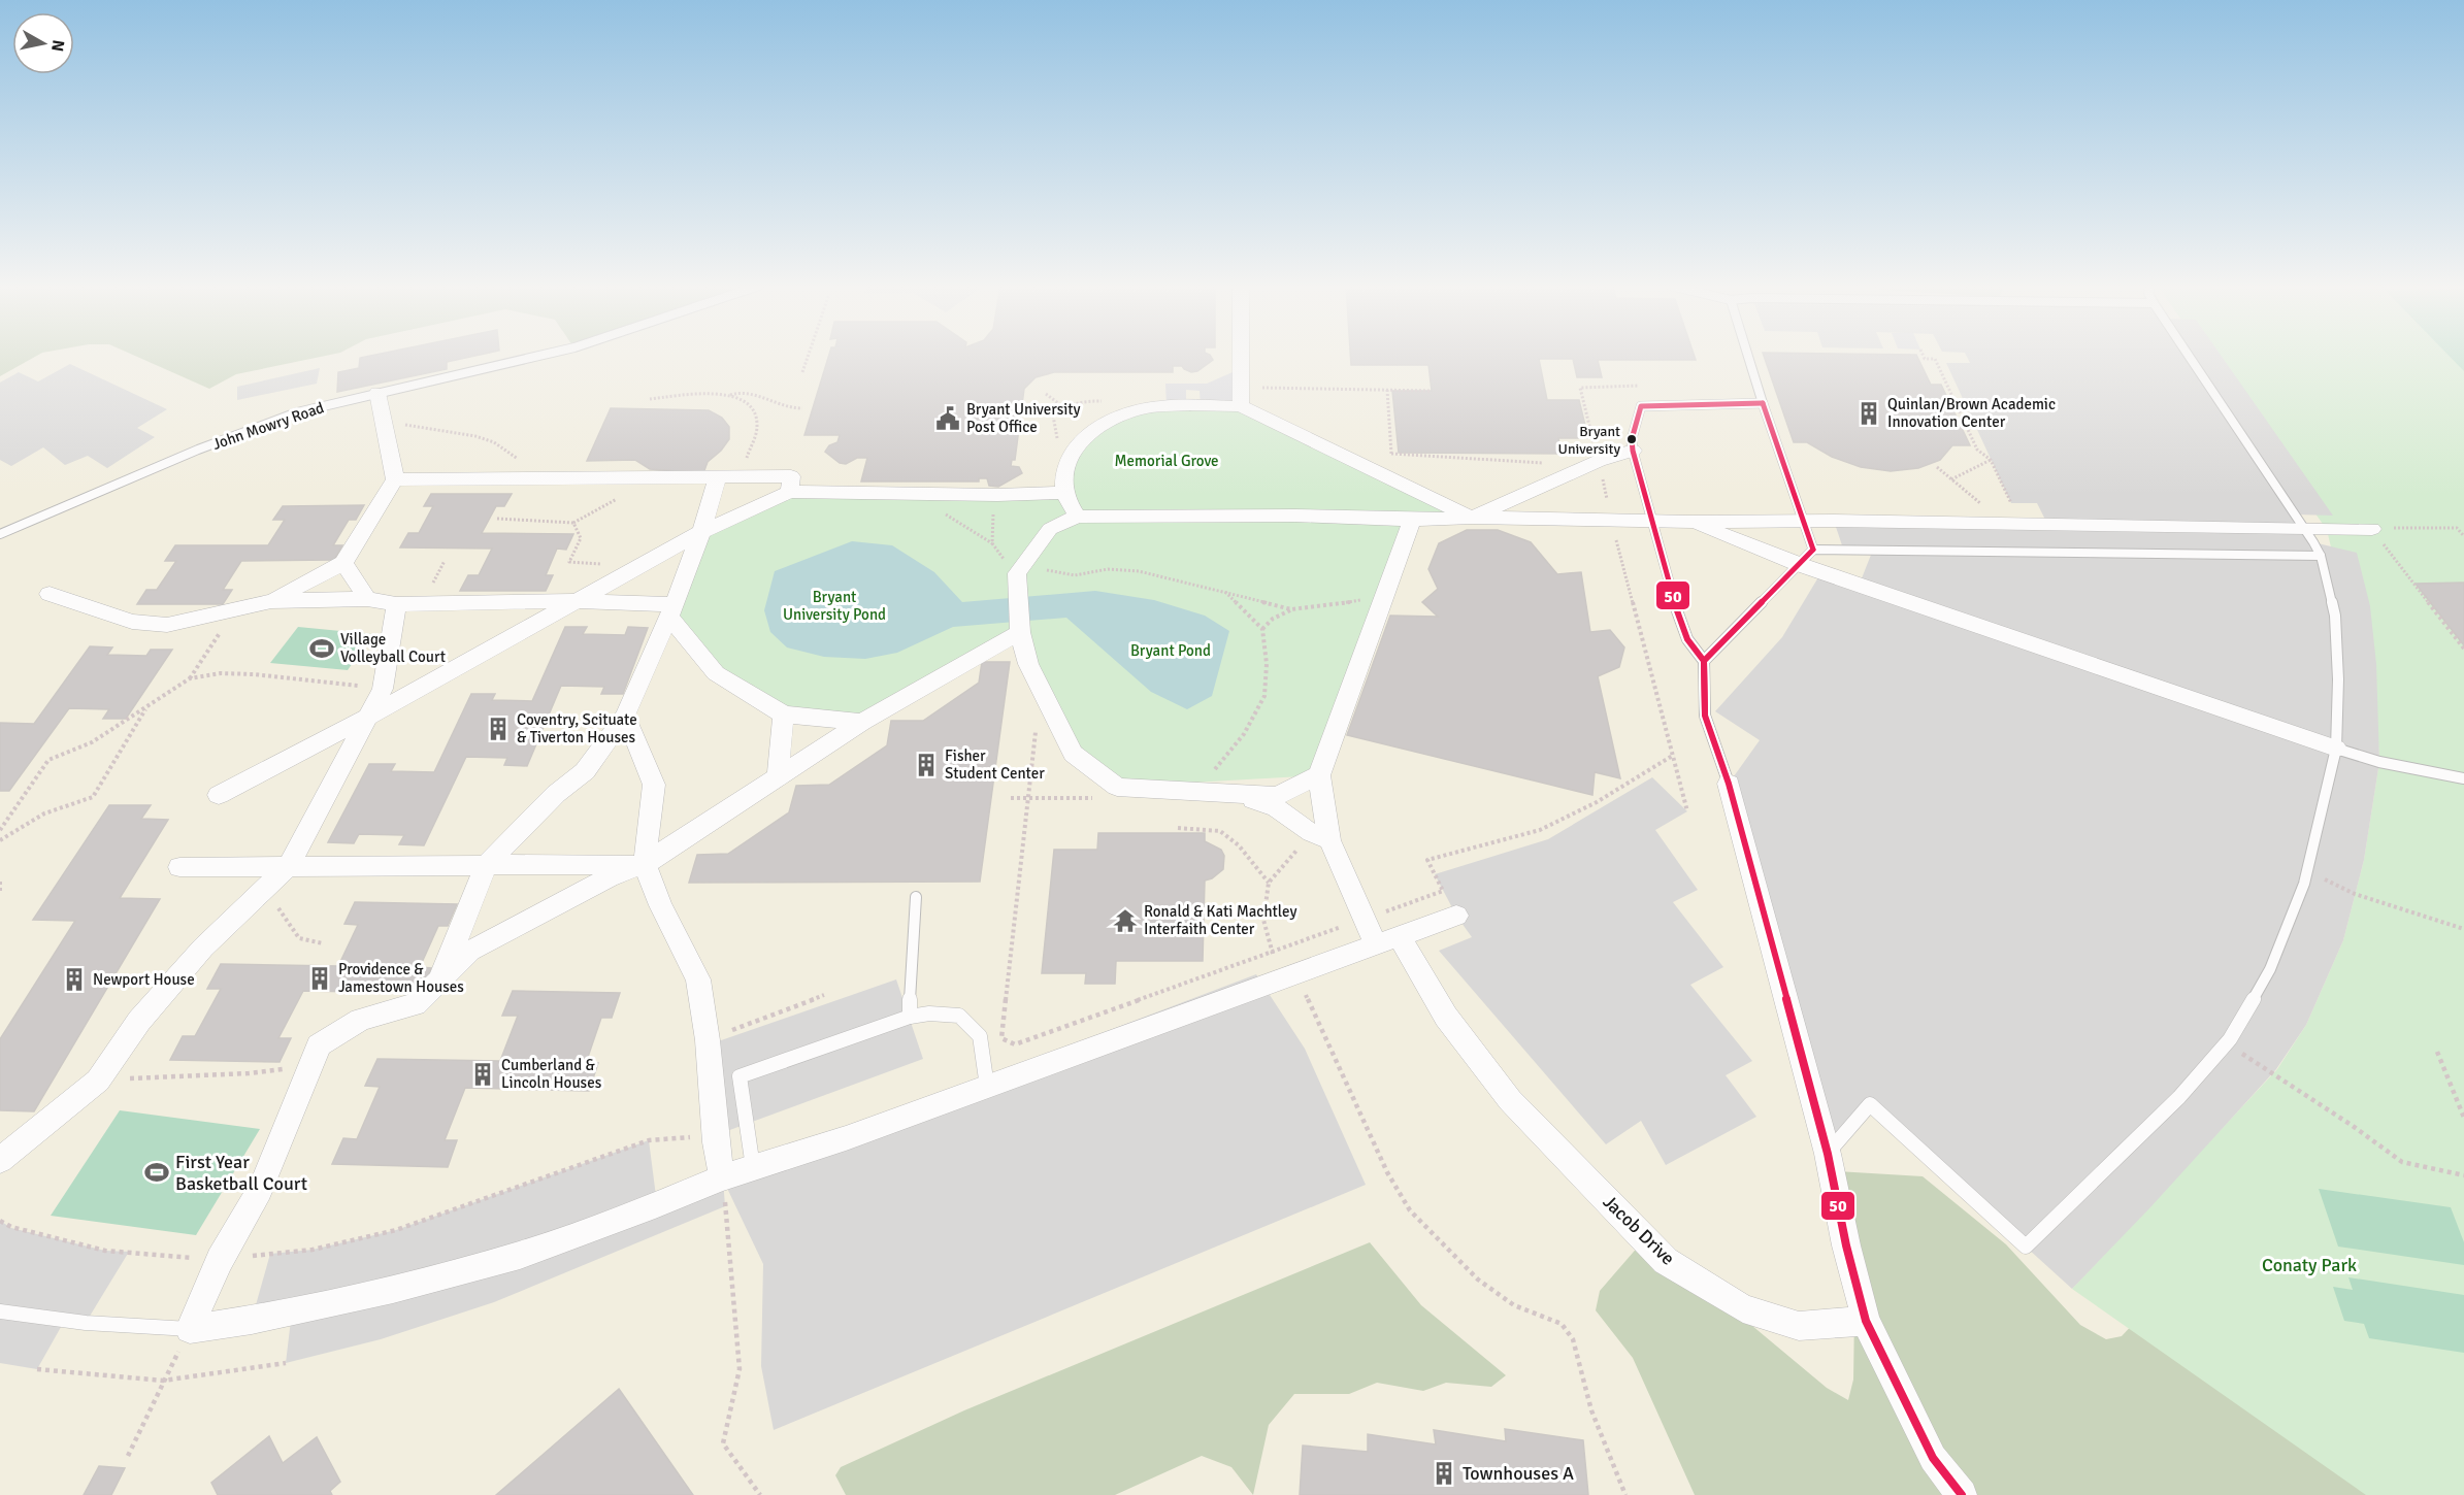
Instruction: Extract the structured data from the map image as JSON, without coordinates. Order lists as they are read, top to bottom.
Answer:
{
  "streets": {
    "street": ["Jacob Drive"],
    "lane": ["John Mowry Road"]
  },
  "parks": [
    "Memorial Grove",
    "Bryant University Pond",
    "Bryant Pond",
    "Conaty Park"
  ],
  "places": {
    "building": [
      "Quinlan/Brown Academic Innovation Center",
      "Coventry, Scituate & Tiverton Houses",
      "Fisher Student Center",
      "Providence & Jamestown Houses",
      "Newport House",
      "Cumberland & Lincoln Houses",
      "Townhouses A"
    ],
    "public building": ["Bryant University Post Office"],
    "other": ["Bryant University"],
    "sports": ["Village Volleyball Court", "First Year Basketball Court"],
    "temple": ["Ronald & Kati Machtley Interfaith Center"]
  },
  "lines": ["transit line 50"],
  "north": "right"
}
